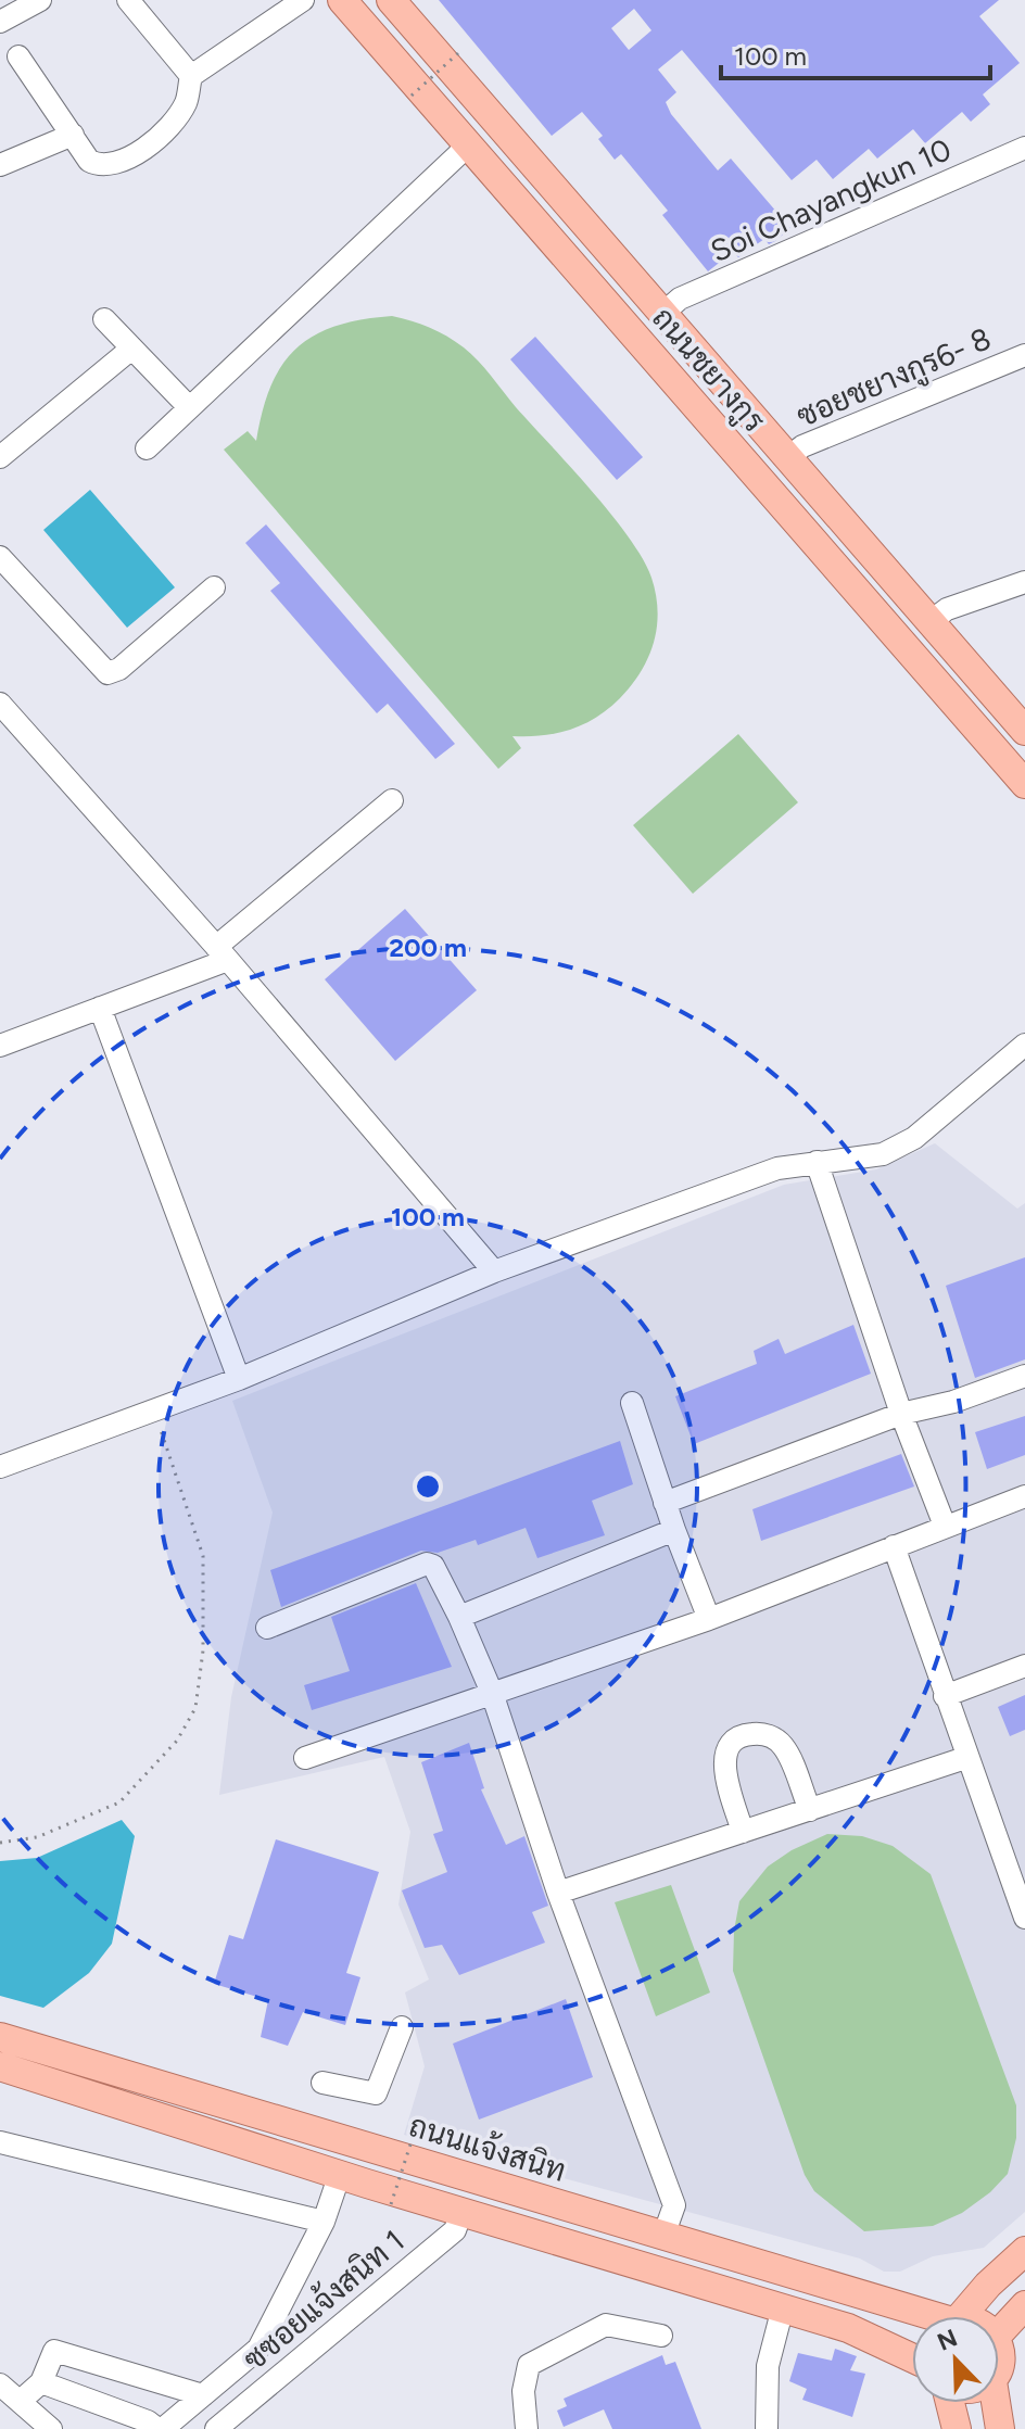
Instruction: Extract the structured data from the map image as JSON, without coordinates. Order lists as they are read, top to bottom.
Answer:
{
  "streets": {
    "main road": ["ถนนชยางกูร", "ถนนแจ้งสนิท"],
    "street": ["Soi Chayangkun 10", "ซอยชยางกูร6- 8", "ซซอยแจ้งสนิท 1"]
  },
  "crossings": [
    ["Soi Chayangkun 10", "ถนนชยางกูร"],
    ["ถนนชยางกูร", "ซอยชยางกูร6- 8"]
  ],
  "scale_bar": "100 m",
  "north": "top left",
  "rings": ["200 m", "100 m"]
}
